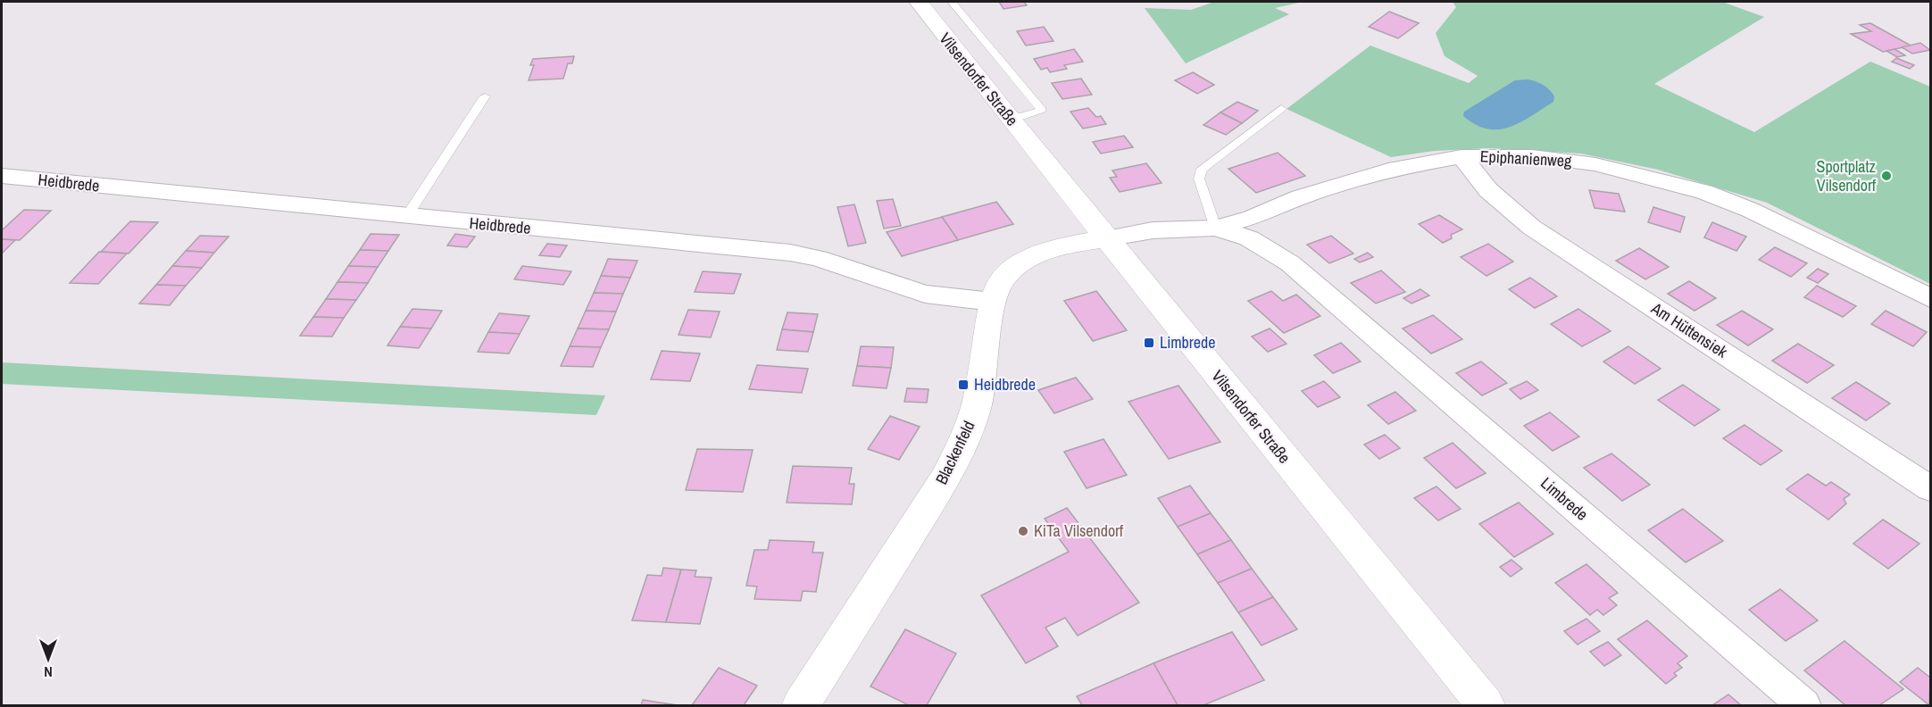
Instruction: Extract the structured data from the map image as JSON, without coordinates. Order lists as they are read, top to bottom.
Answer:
{
  "streets": {
    "main road": ["Vilsendorfer Straße", "Blackenfeld"],
    "street": [
      "Epiphanienweg",
      "Heidbrede",
      "Am Hüttensiek",
      "Limbrede"
    ]
  },
  "crossings": [
    ["Vilsendorfer Straße", "Epiphanienweg"],
    ["Vilsendorfer Straße", "Blackenfeld"],
    ["Epiphanienweg", "Am Hüttensiek"],
    ["Epiphanienweg", "Blackenfeld"],
    ["Epiphanienweg", "Limbrede"],
    ["Heidbrede", "Blackenfeld"]
  ],
  "places": {
    "other": ["Sportplatz Vilsendorf", "KiTa Vilsendorf"],
    "transit": ["Limbrede", "Heidbrede"]
  },
  "north": "bottom"
}
